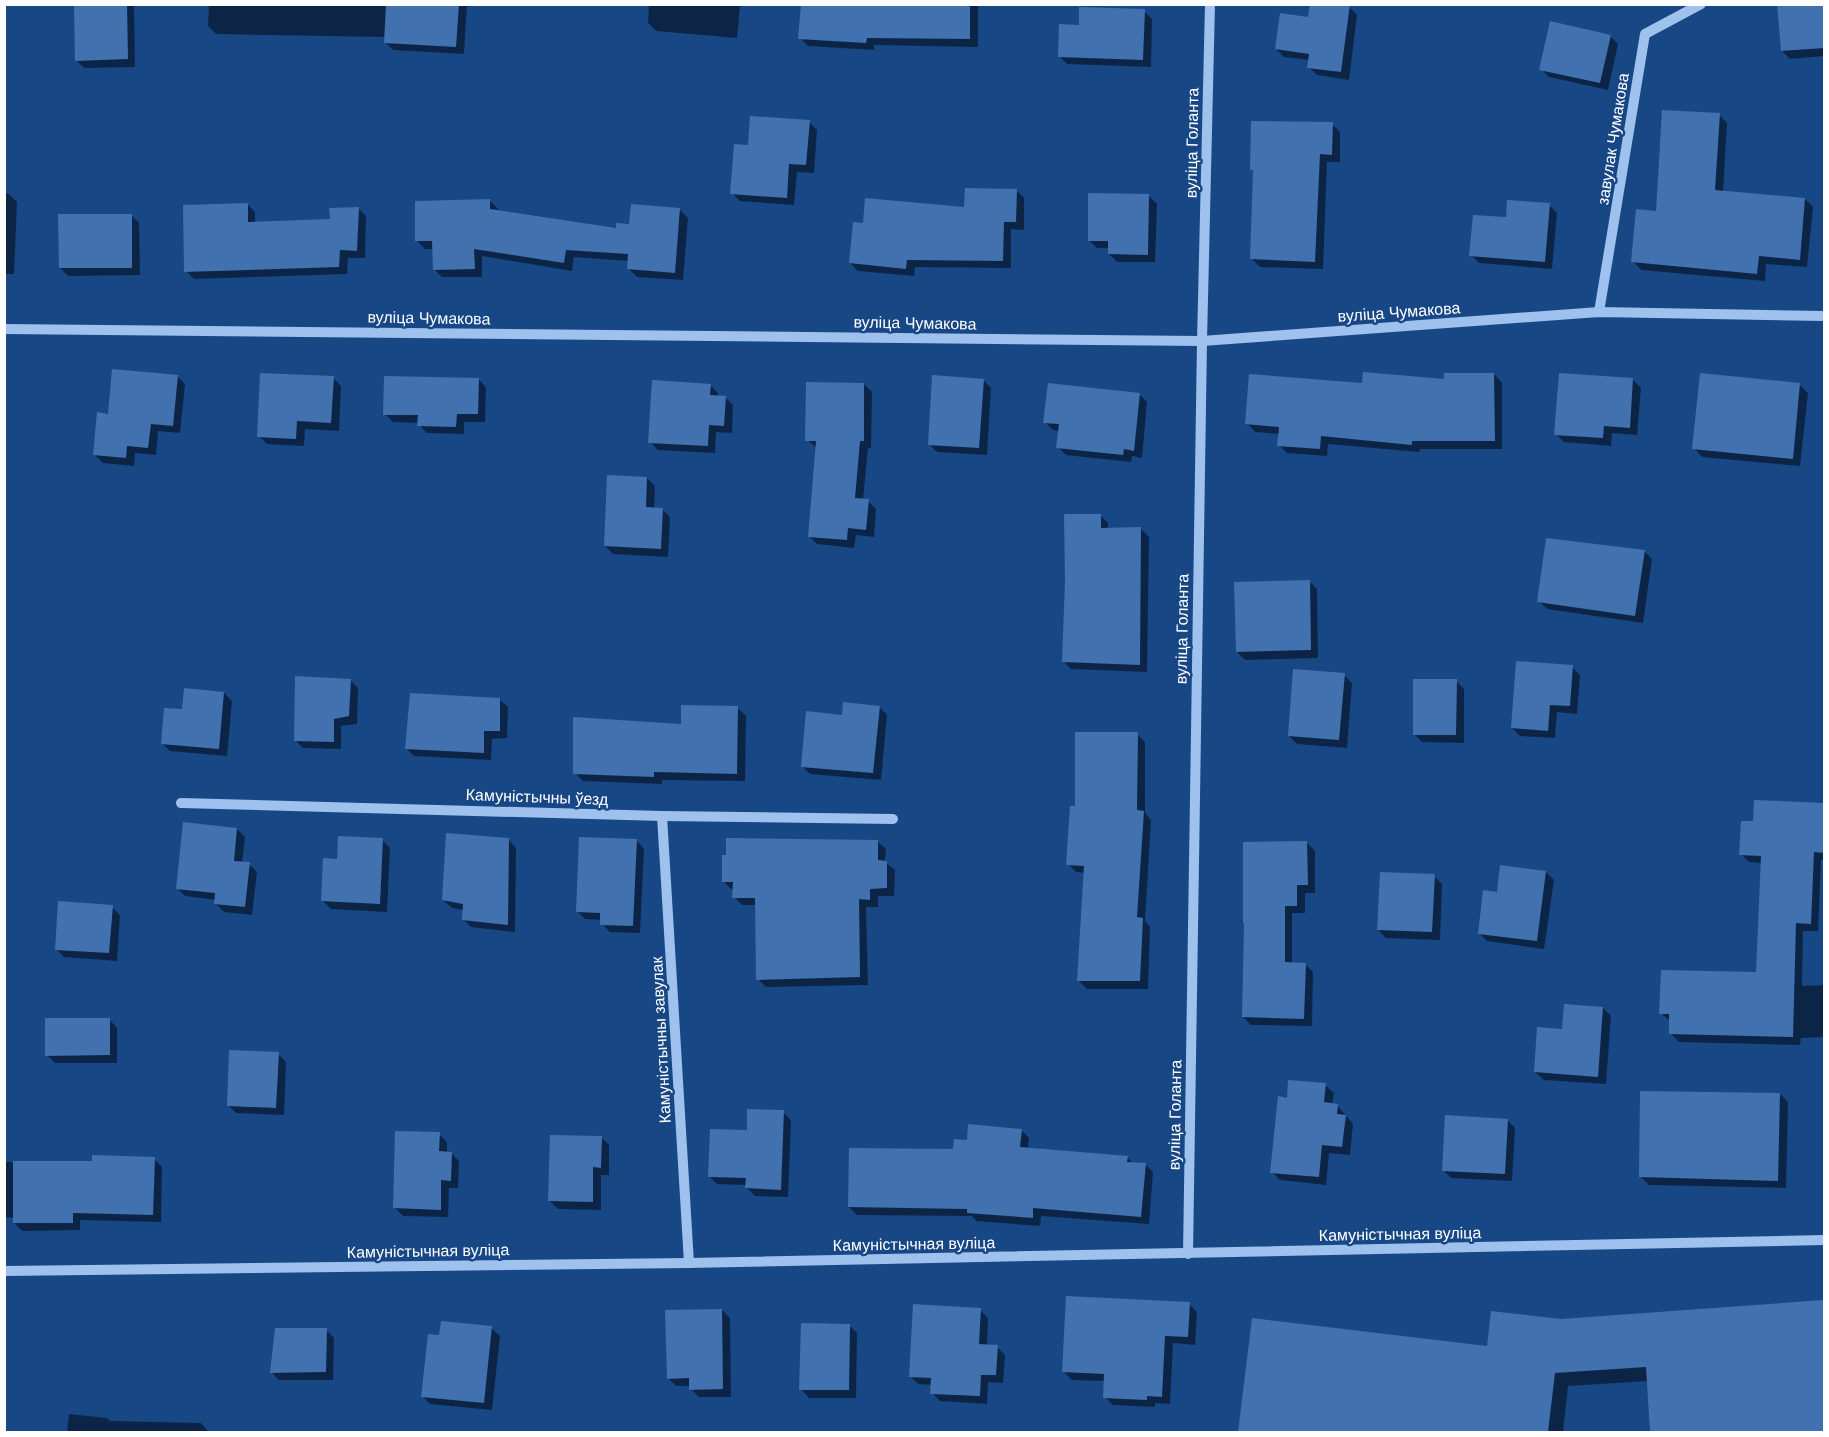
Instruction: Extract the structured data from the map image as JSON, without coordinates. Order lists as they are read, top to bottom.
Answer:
{
  "streets": {
    "street": [
      "завулак Чумакова",
      "вуліца Голанта",
      "вуліца Чумакова",
      "Камуністычны ўезд",
      "Камуністычны завулак",
      "Камуністычная вуліца"
    ]
  },
  "crossings": [
    ["завулак Чумакова", "вуліца Чумакова"],
    ["вуліца Голанта", "вуліца Чумакова"],
    ["вуліца Голанта", "Камуністычная вуліца"],
    ["Камуністычны ўезд", "Камуністычны завулак"],
    ["Камуністычны завулак", "Камуністычная вуліца"]
  ]
}
